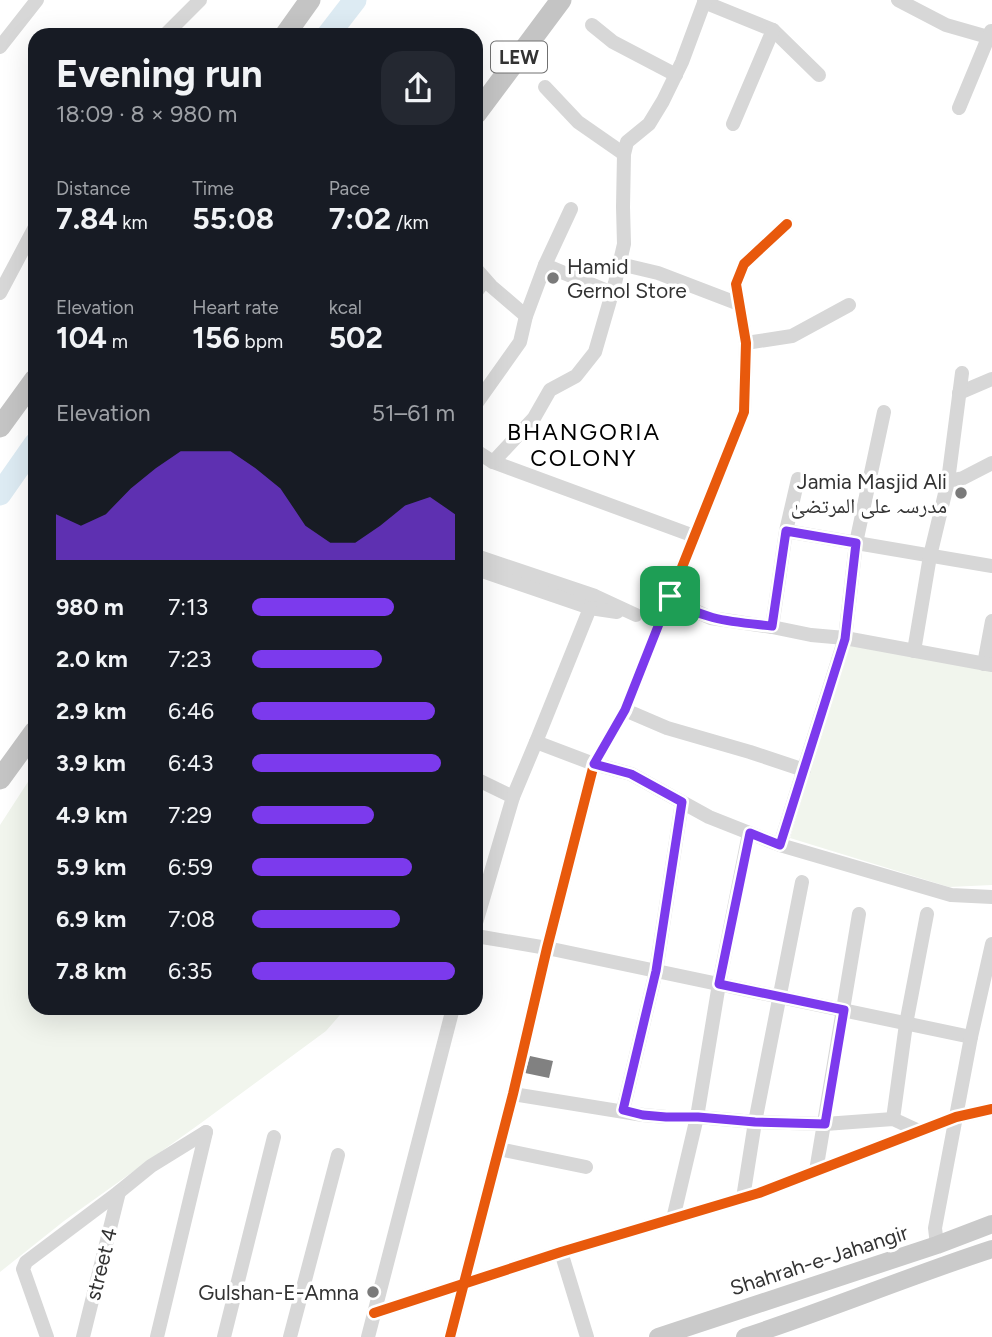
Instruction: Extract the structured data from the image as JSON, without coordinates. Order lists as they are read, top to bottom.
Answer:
{
  "streets": {
    "highway": ["LEW"],
    "main road": ["Shahrah-e-Jahangir"],
    "street": ["street 4"]
  },
  "districts": ["BHANGORIA COLONY"],
  "places": ["Hamid Gernol Store", "Jamia Masjid Ali مدرسہ علی المرتضیٰ", "Gulshan-E-Amna"],
  "page": {
    "heading": ["Evening run", "18:09 · 8 × 980 m"],
    "stats": [
      ["Distance", "7.84 km"],
      ["Time", "55:08"],
      ["Pace", "7:02 /km"],
      ["Elevation", "104 m"],
      ["Heart rate", "156 bpm"],
      ["kcal", "502"]
    ],
    "chart": ["Elevation", "51–61 m"],
    "list": [
      {
        "name": "980 m",
        "note": "7:13"
      },
      {
        "name": "2.0 km",
        "note": "7:23"
      },
      {
        "name": "2.9 km",
        "note": "6:46"
      },
      {
        "name": "3.9 km",
        "note": "6:43"
      },
      {
        "name": "4.9 km",
        "note": "7:29"
      },
      {
        "name": "5.9 km",
        "note": "6:59"
      },
      {
        "name": "6.9 km",
        "note": "7:08"
      },
      {
        "name": "7.8 km",
        "note": "6:35"
      }
    ]
  }
}
